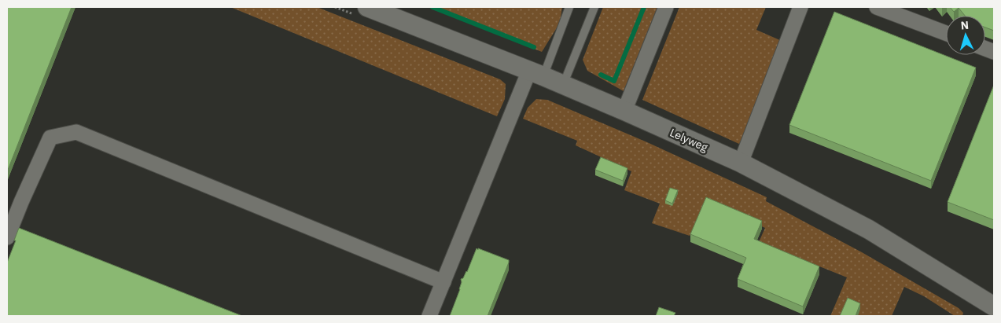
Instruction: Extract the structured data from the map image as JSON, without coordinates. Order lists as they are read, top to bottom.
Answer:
{
  "streets": {
    "street": ["Lelyweg"]
  },
  "north": "top"
}
